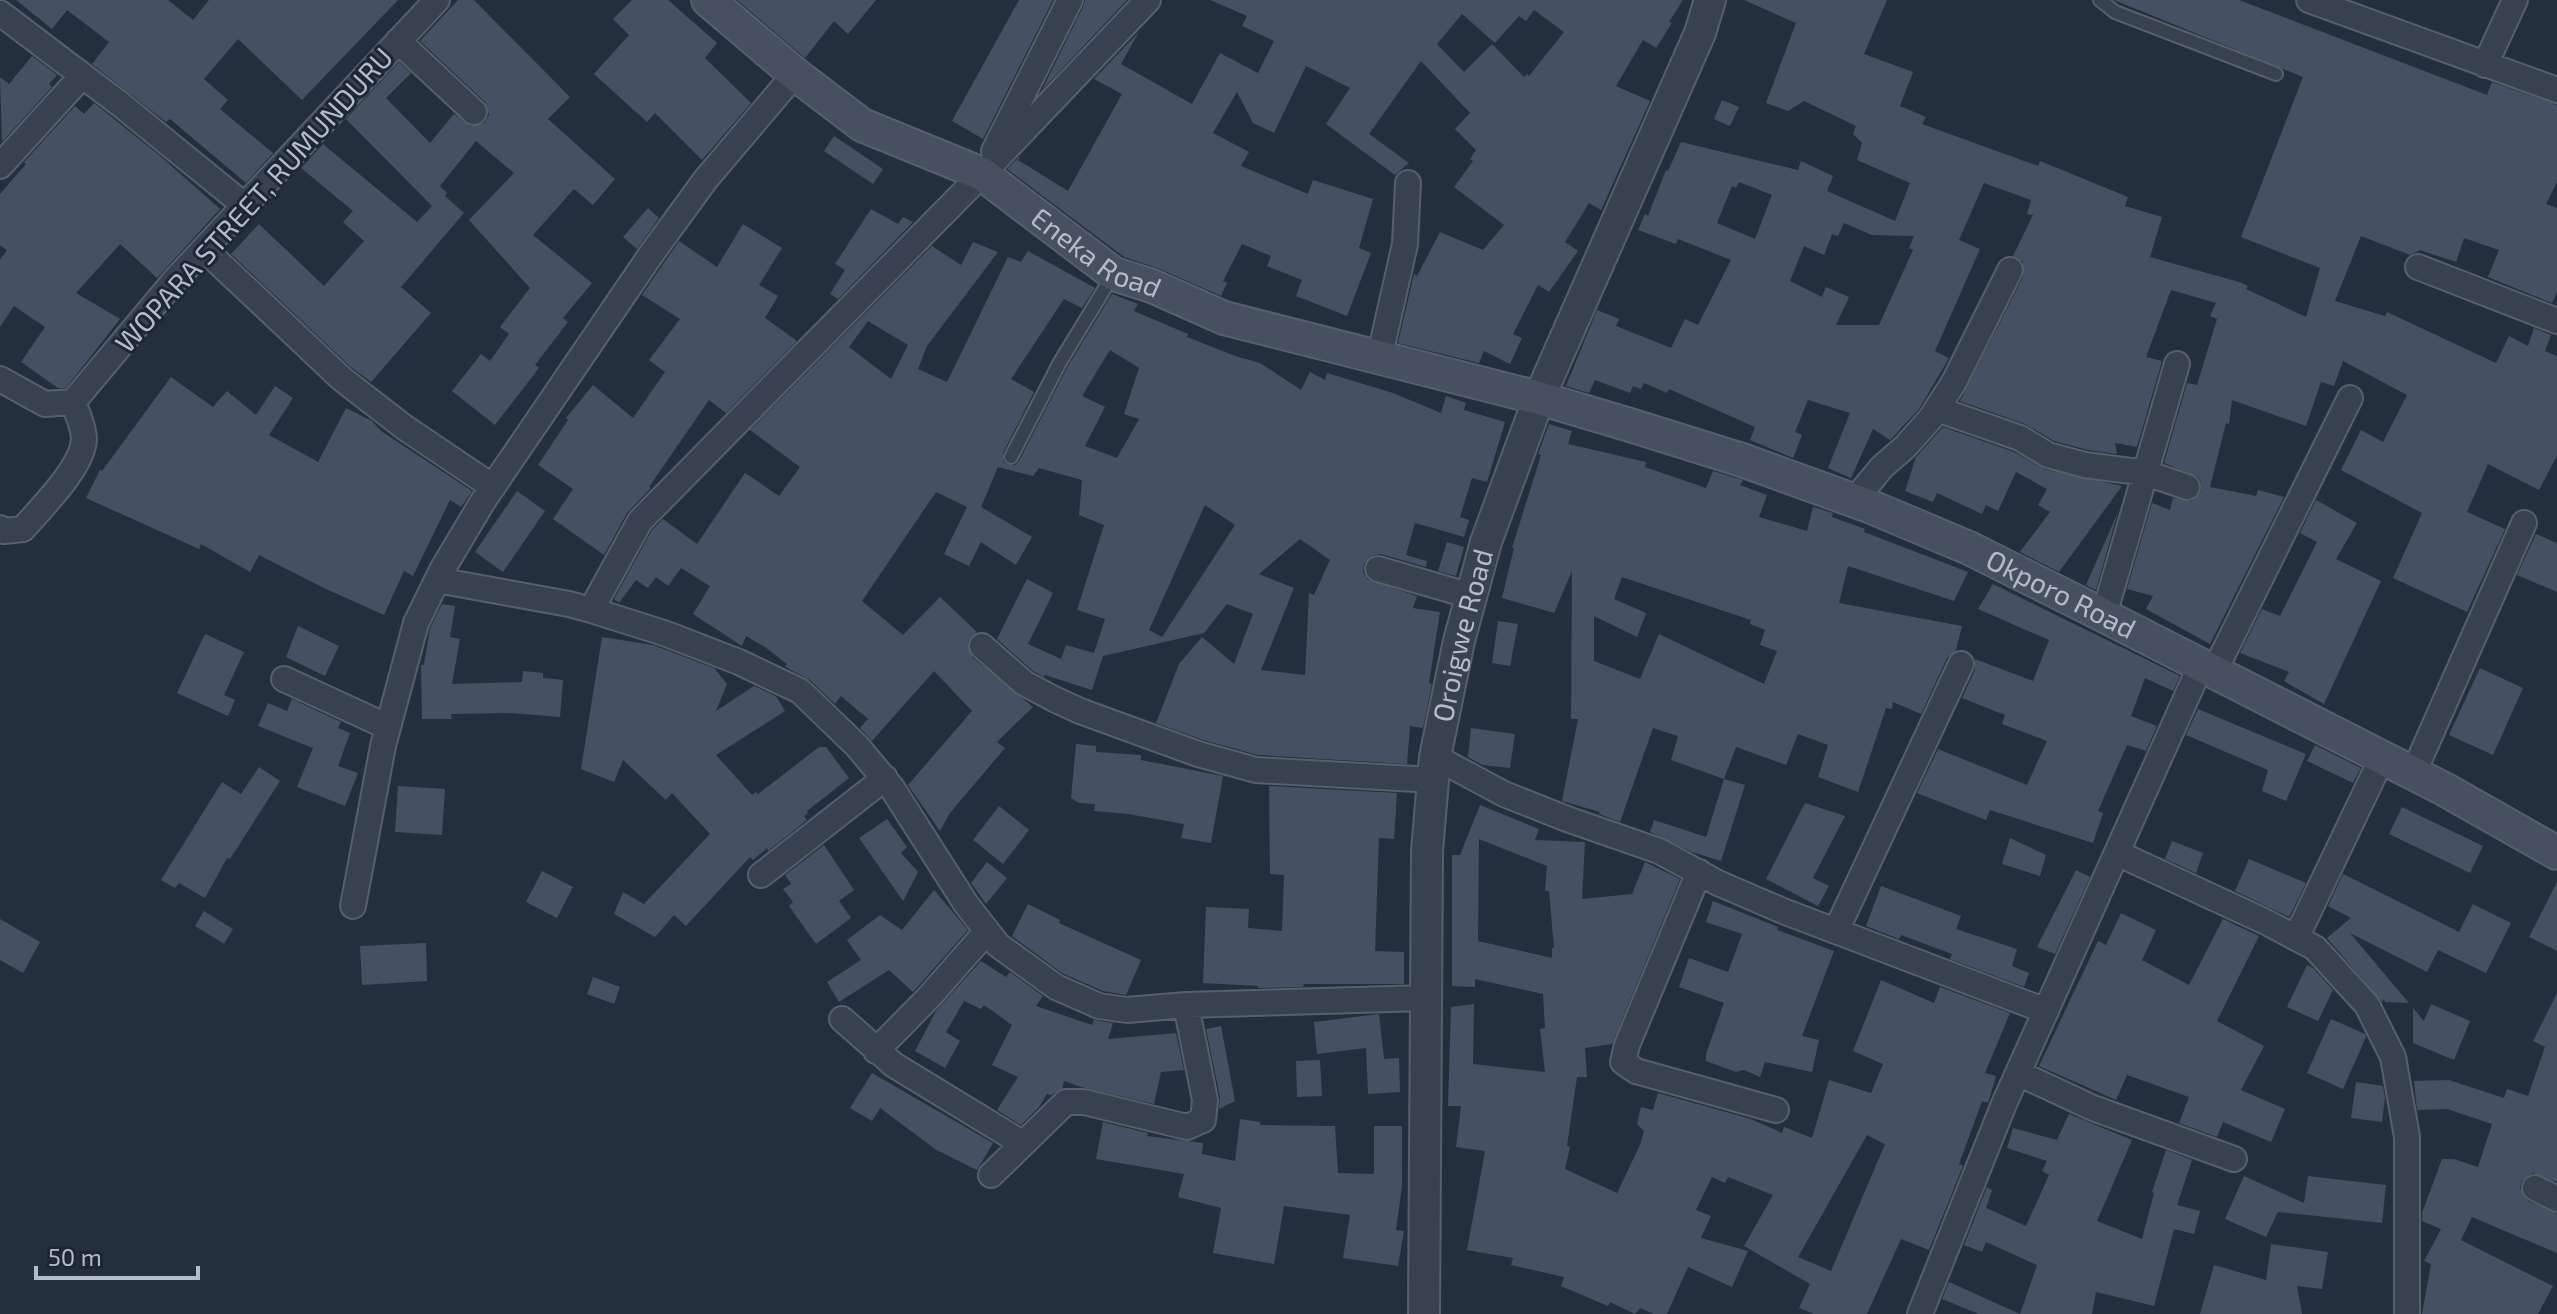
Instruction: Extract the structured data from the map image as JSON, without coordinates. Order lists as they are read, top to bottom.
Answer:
{
  "streets": {
    "main road": ["Eneka Road", "Okporo Road"],
    "street": ["WOPARA STREET, RUMUNDURU", "Oroigwe Road"]
  },
  "crossings": [
    ["Eneka Road", "Okporo Road"],
    ["Eneka Road", "Oroigwe Road"],
    ["Okporo Road", "Oroigwe Road"]
  ],
  "scale_bar": "50 m"
}
